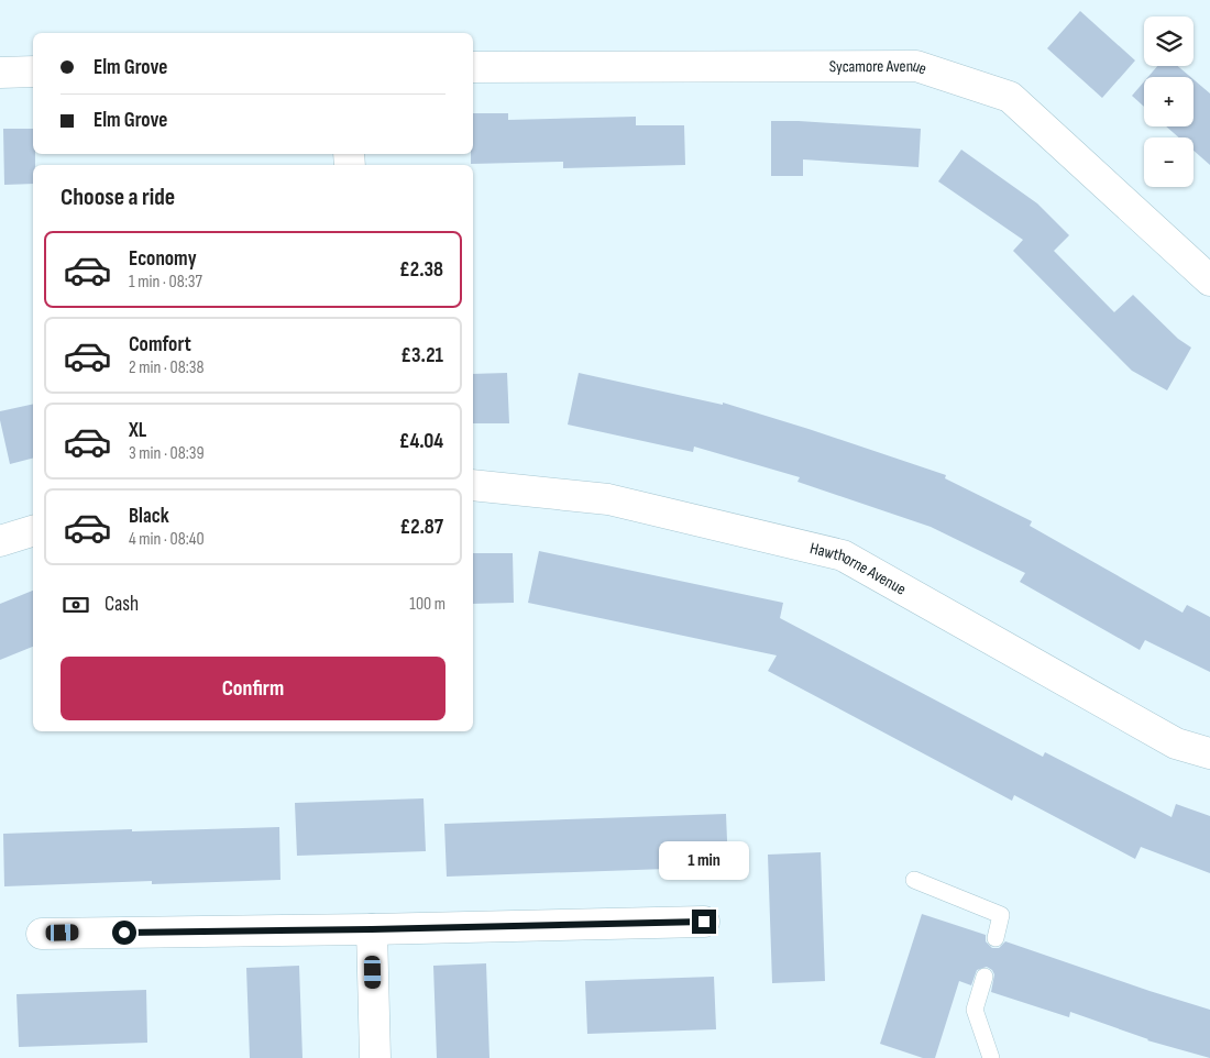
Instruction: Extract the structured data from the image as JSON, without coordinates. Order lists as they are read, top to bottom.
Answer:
{
  "streets": {
    "street": ["Sycamore Avenue", "Hawthorne Avenue"]
  },
  "page": {
    "map_buttons": ["+", "−"],
    "banner": ["Elm Grove", "Elm Grove"],
    "heading": "Choose a ride",
    "list": [
      {
        "name": "Economy",
        "note": "1 min · 08:37",
        "value": "£2.38"
      },
      {
        "name": "Comfort",
        "note": "2 min · 08:38",
        "value": "£3.21"
      },
      {
        "name": "XL",
        "note": "3 min · 08:39",
        "value": "£4.04"
      },
      {
        "name": "Black",
        "note": "4 min · 08:40",
        "value": "£2.87"
      }
    ],
    "pay": ["Cash", "100 m"],
    "buttons": "Confirm",
    "bubble": "1 min"
  }
}
